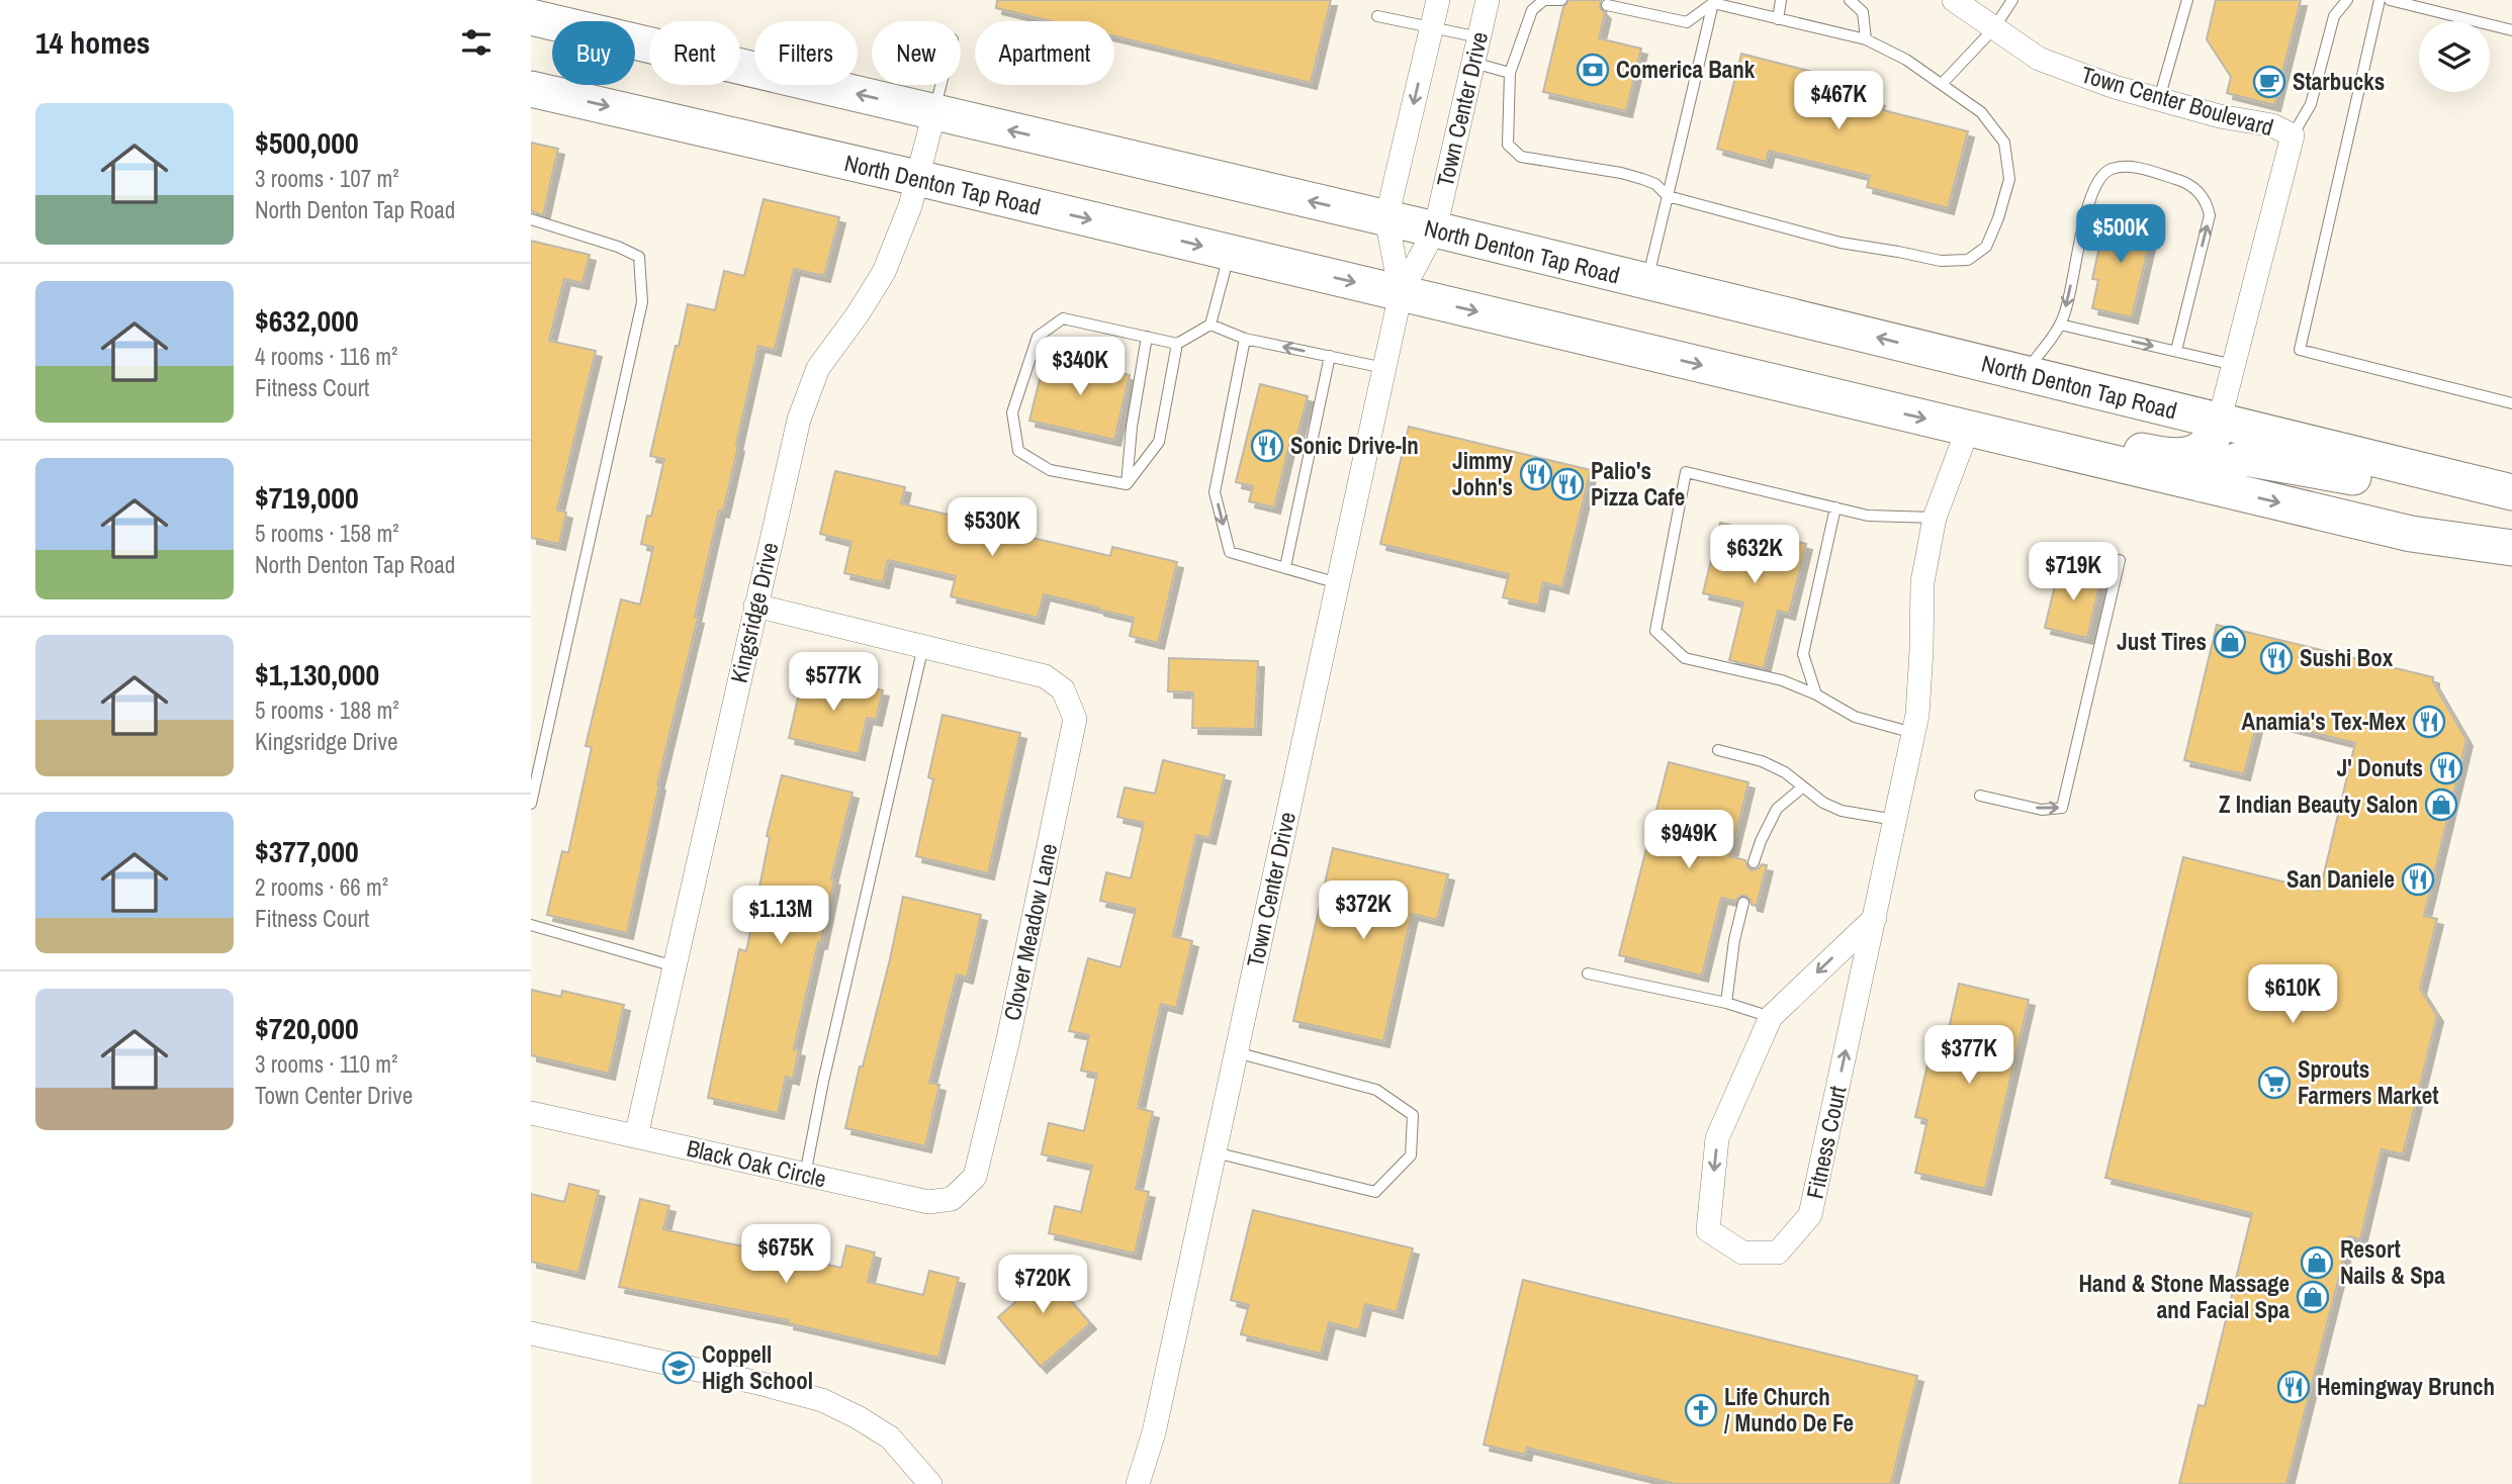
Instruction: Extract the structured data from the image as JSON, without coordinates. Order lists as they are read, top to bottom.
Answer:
{
  "streets": {
    "main road": ["North Denton Tap Road"],
    "street": [
      "Town Center Boulevard",
      "Town Center Drive",
      "Kingsridge Drive",
      "Clover Meadow Lane",
      "Fitness Court",
      "Black Oak Circle"
    ]
  },
  "crossings": [
    ["Town Center Boulevard", "North Denton Tap Road"],
    ["Town Center Drive", "North Denton Tap Road"],
    ["North Denton Tap Road", "Kingsridge Drive"],
    ["North Denton Tap Road", "Fitness Court"],
    ["Kingsridge Drive", "Black Oak Circle"],
    ["Clover Meadow Lane", "Black Oak Circle"]
  ],
  "places": {
    "bank": ["Comerica Bank"],
    "cafe": ["Starbucks"],
    "restaurant": [
      "Sonic Drive-In",
      "Jimmy John's",
      "Palio's Pizza Cafe",
      "Sushi Box",
      "Anamia's Tex-Mex",
      "J' Donuts",
      "San Daniele",
      "Hemingway Brunch"
    ],
    "shop": [
      "Just Tires",
      "Z Indian Beauty Salon",
      "Resort Nails & Spa",
      "Hand & Stone Massage and Facial Spa"
    ],
    "supermarket": ["Sprouts Farmers Market"],
    "school or university": ["Coppell High School"],
    "church": ["Life Church / Mundo De Fe"]
  },
  "page": {
    "heading": "14 homes",
    "chip": [
      "Buy",
      "Rent",
      "Filters",
      "New",
      "Apartment"
    ],
    "price": [
      "$467K",
      "$500K",
      "$340K",
      "$530K",
      "$632K",
      "$719K",
      "$577K",
      "$949K",
      "$372K",
      "$1.13M",
      "$610K",
      "$377K",
      "$675K",
      "$720K"
    ],
    "list": [
      {
        "name": "$500,000",
        "note": "3 rooms · 107 m² · North Denton Tap Road"
      },
      {
        "name": "$632,000",
        "note": "4 rooms · 116 m² · Fitness Court"
      },
      {
        "name": "$719,000",
        "note": "5 rooms · 158 m² · North Denton Tap Road"
      },
      {
        "name": "$1,130,000",
        "note": "5 rooms · 188 m² · Kingsridge Drive"
      },
      {
        "name": "$377,000",
        "note": "2 rooms · 66 m² · Fitness Court"
      },
      {
        "name": "$720,000",
        "note": "3 rooms · 110 m² · Town Center Drive"
      }
    ]
  }
}
